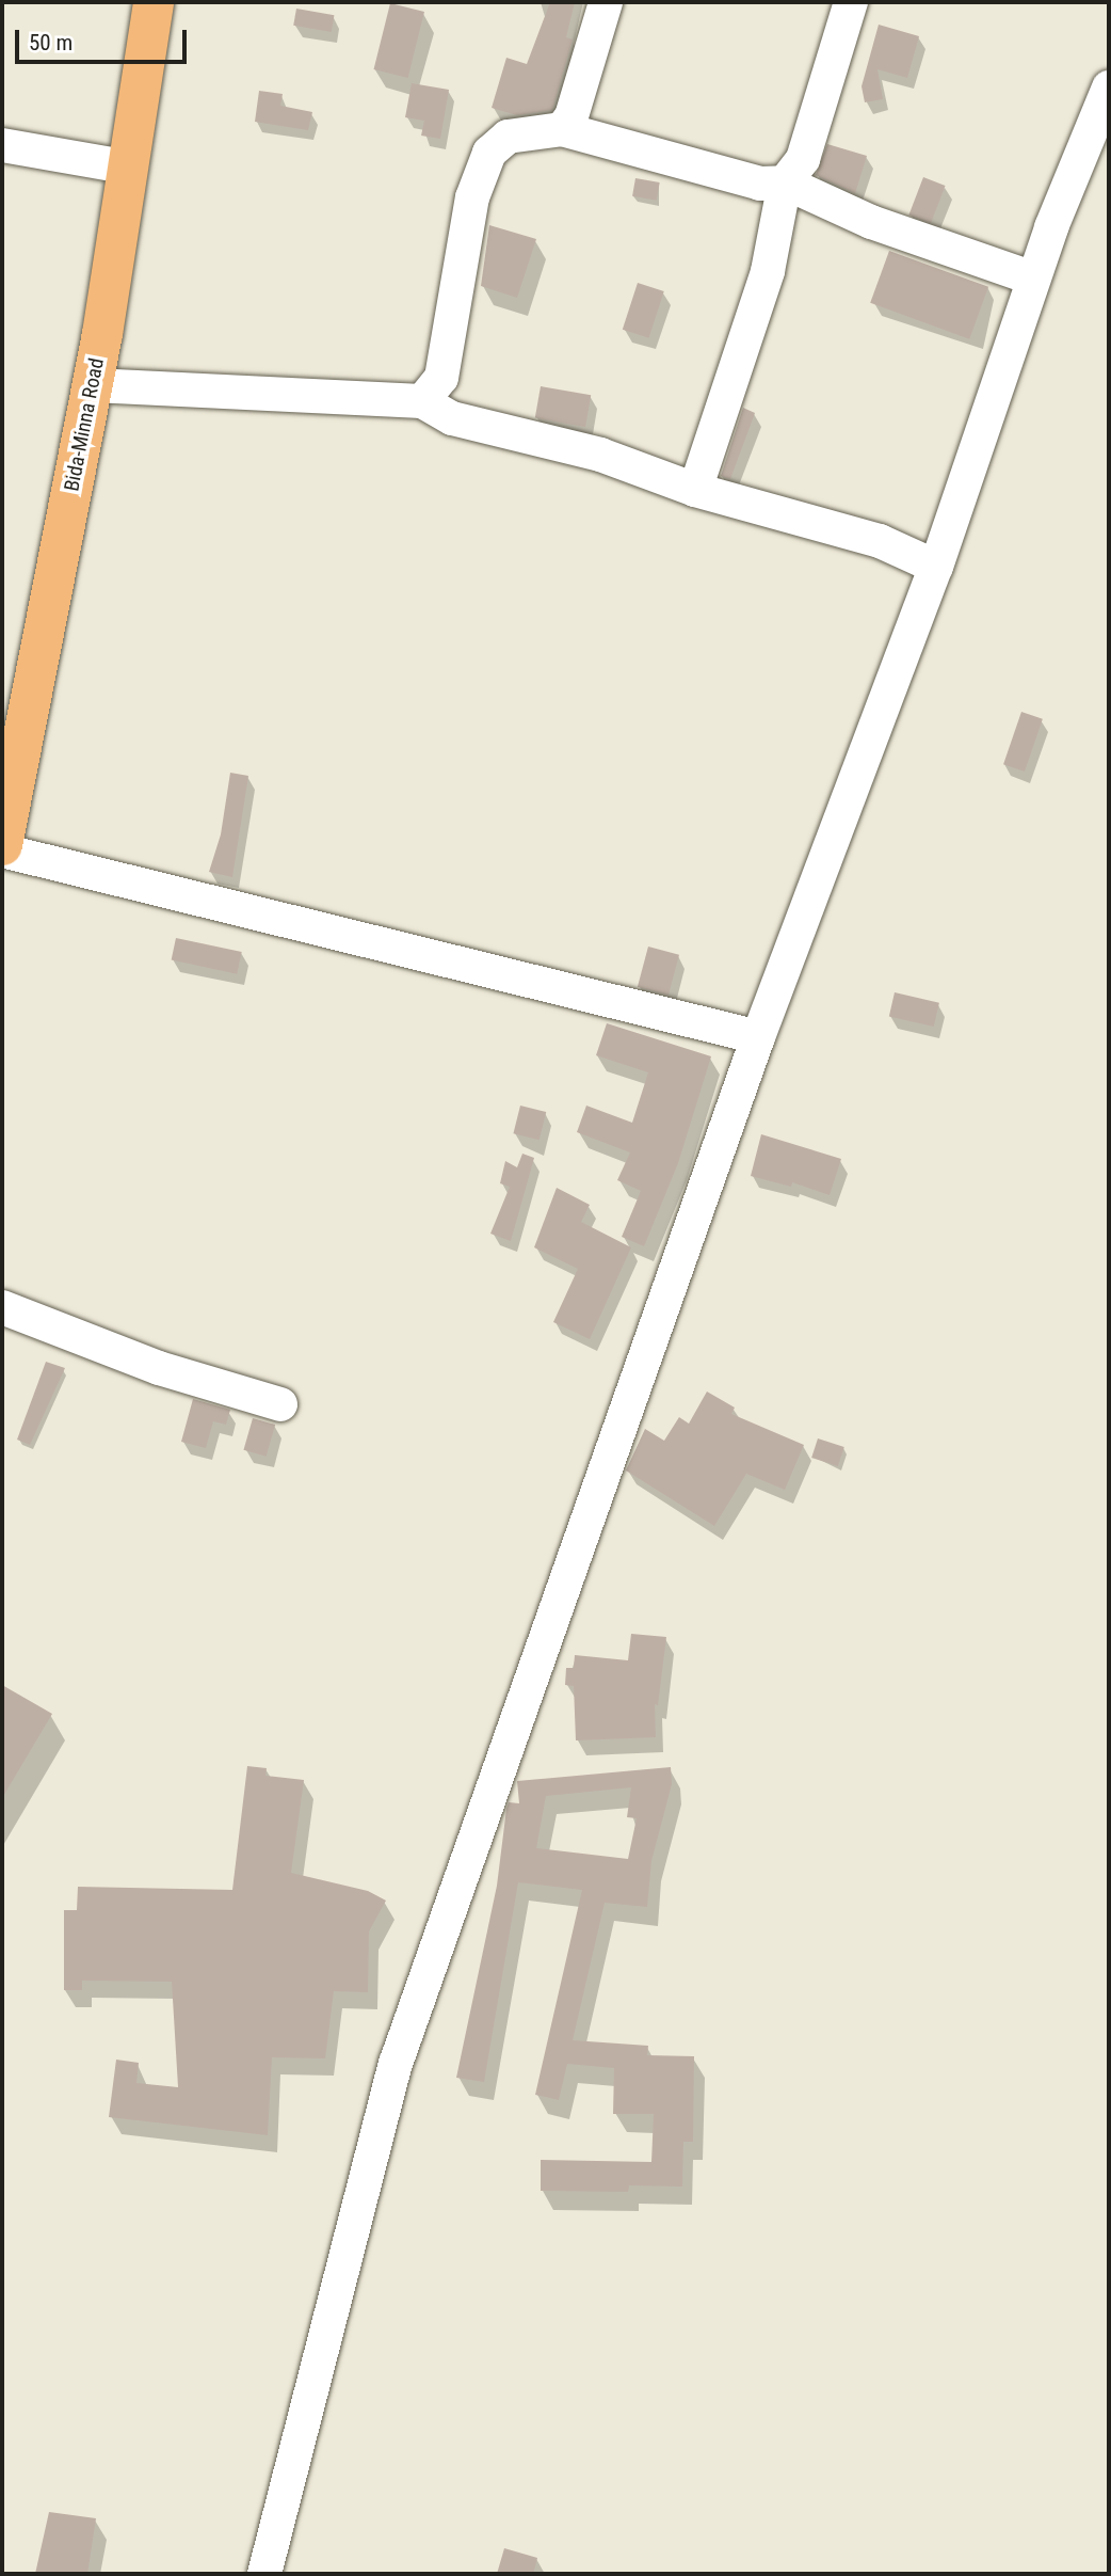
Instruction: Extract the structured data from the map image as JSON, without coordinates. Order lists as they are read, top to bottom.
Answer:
{
  "streets": {
    "main road": ["Bida-Minna Road"]
  },
  "scale_bar": "50 m"
}
